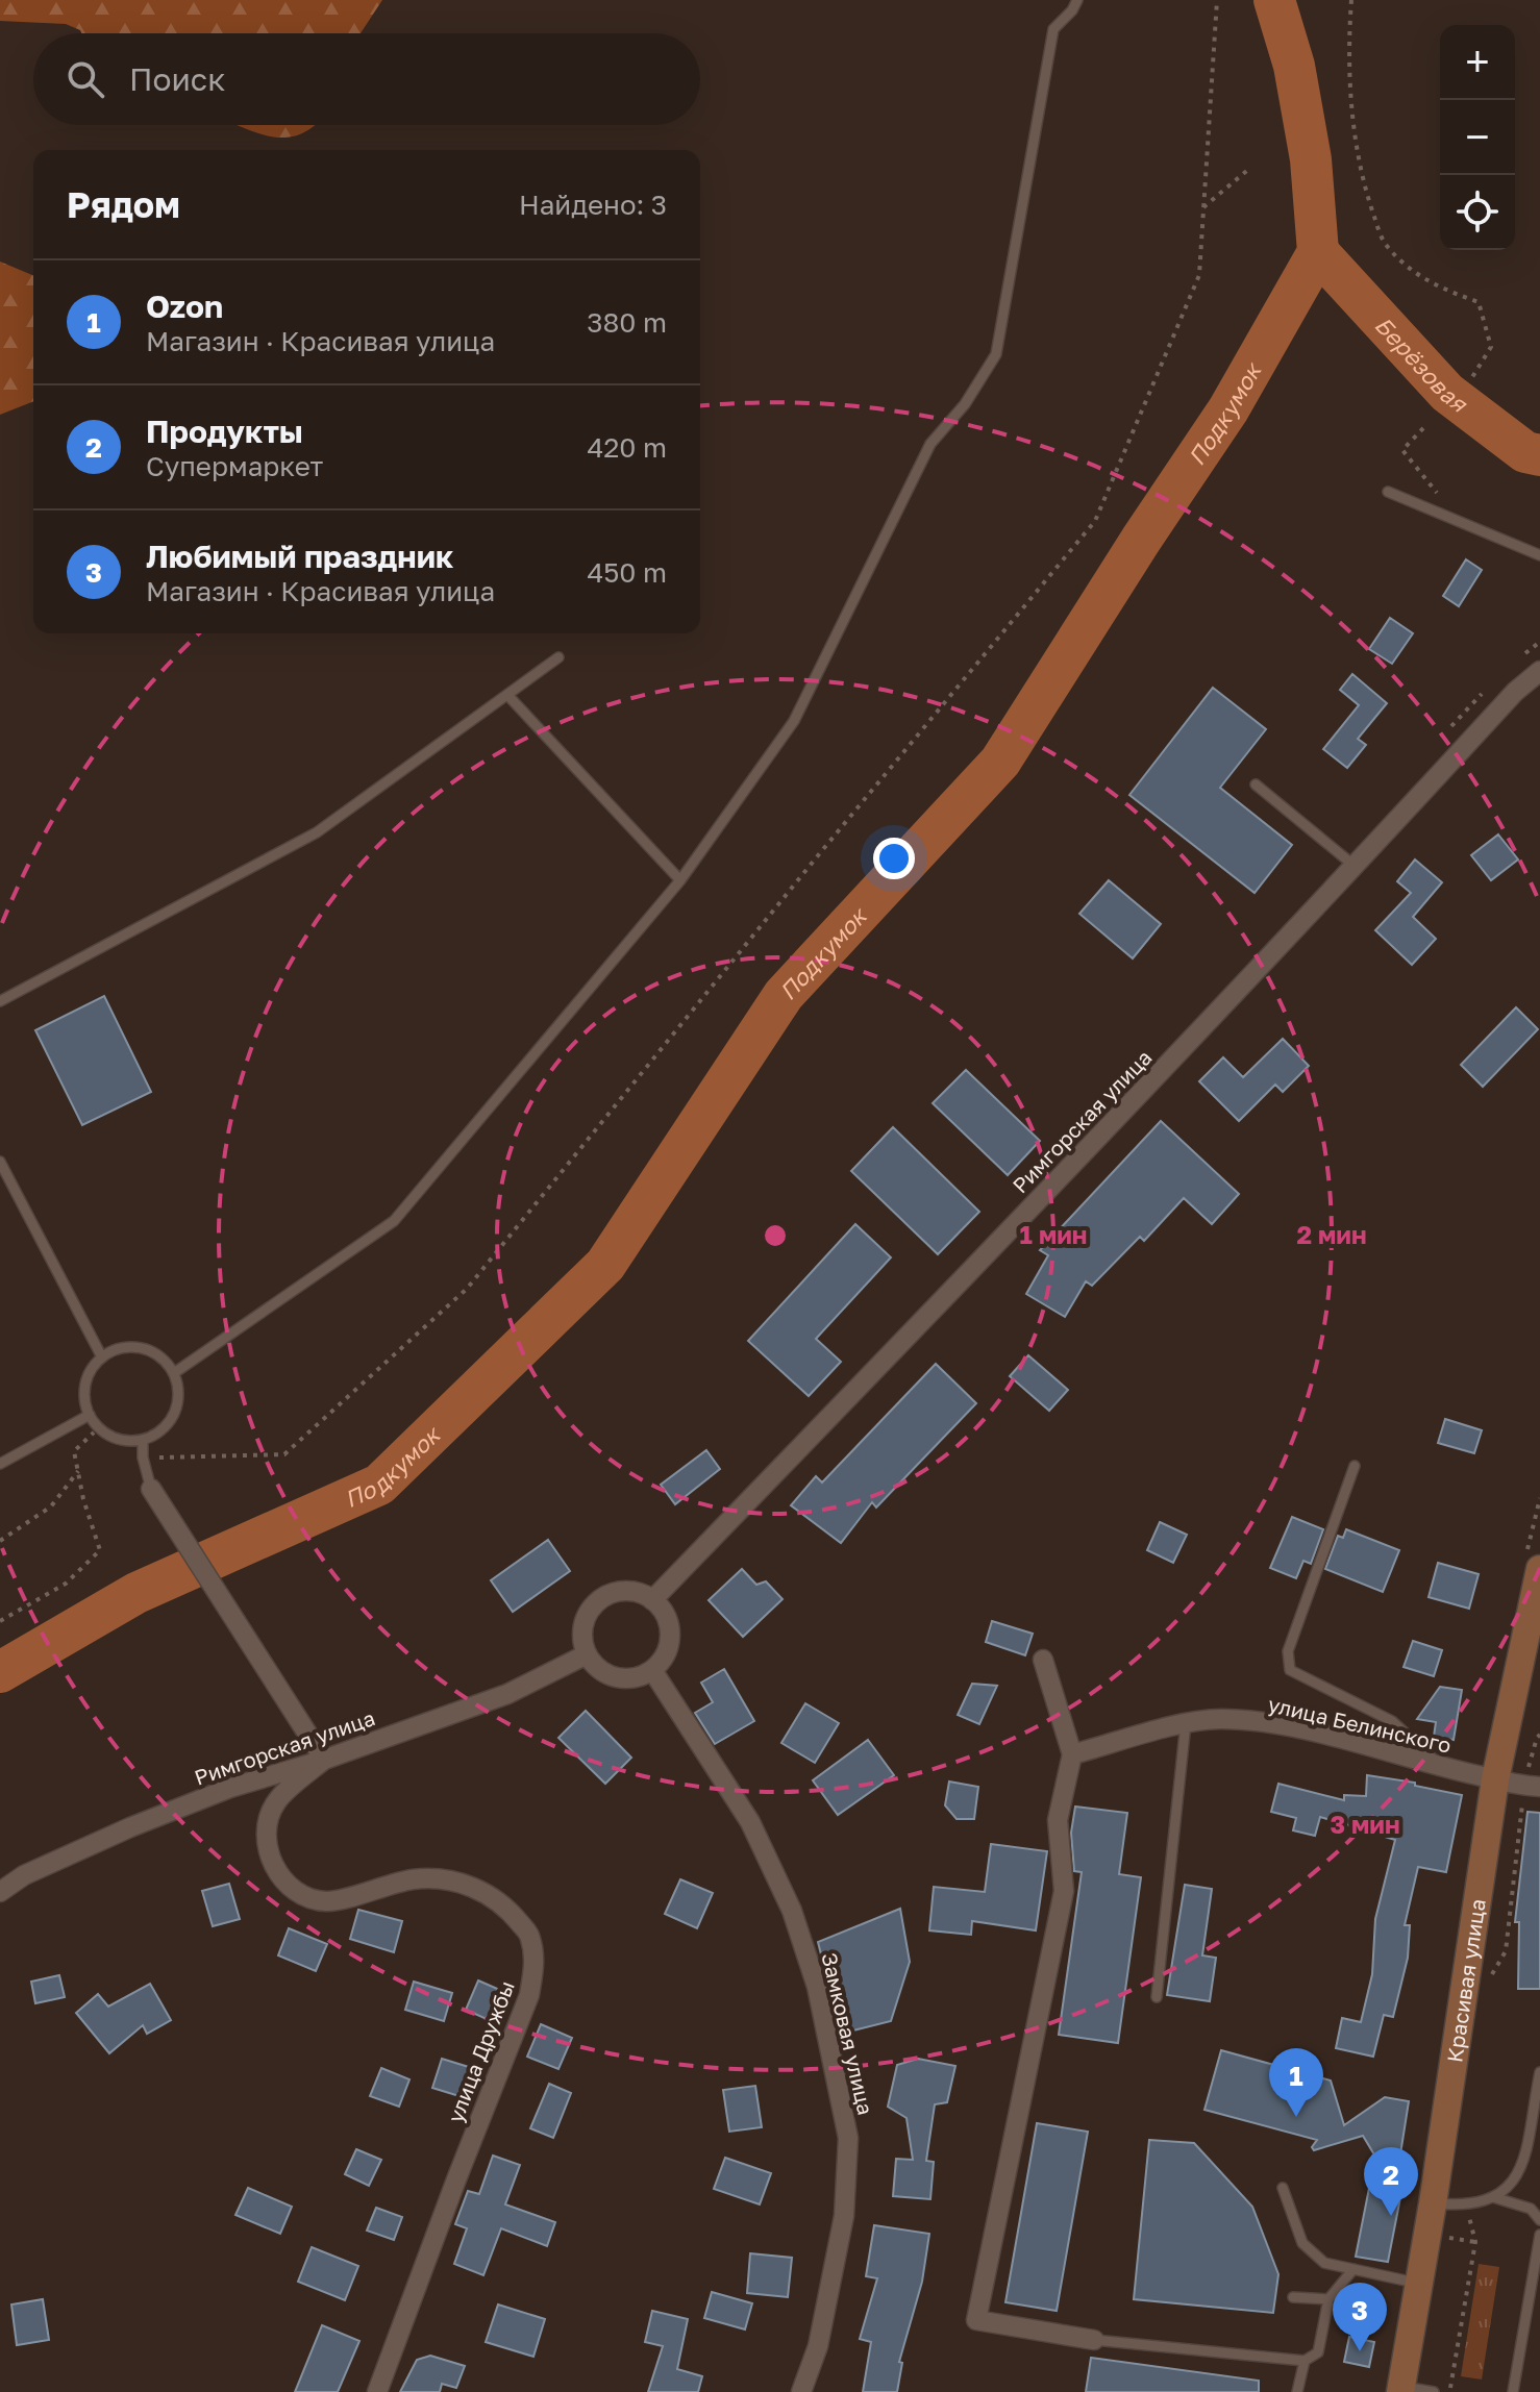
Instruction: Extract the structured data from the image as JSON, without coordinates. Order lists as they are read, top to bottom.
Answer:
{
  "streets": {
    "main road": ["Красивая улица"],
    "street": [
      "Римгорская улица",
      "улица Белинского",
      "Замковая улица",
      "улица Дружбы"
    ]
  },
  "crossings": [
    ["Римгорская улица", "Замковая улица"],
    ["Римгорская улица", "улица Дружбы"],
    ["улица Белинского", "Красивая улица"]
  ],
  "water": ["Берёзовая", "Подкумок"],
  "page": {
    "map_buttons": ["+", "−"],
    "search": "Поиск",
    "heading": ["Рядом", "Найдено: 3"],
    "list": [
      {
        "mark": "1",
        "name": "Ozon",
        "note": "Магазин · Красивая улица",
        "value": "380 m"
      },
      {
        "mark": "2",
        "name": "Продукты",
        "note": "Супермаркет",
        "value": "420 m"
      },
      {
        "mark": "3",
        "name": "Любимый праздник",
        "note": "Магазин · Красивая улица",
        "value": "450 m"
      }
    ],
    "pins": ["1", "2", "3"]
  },
  "rings": ["1 мин", "2 мин", "3 мин"]
}
